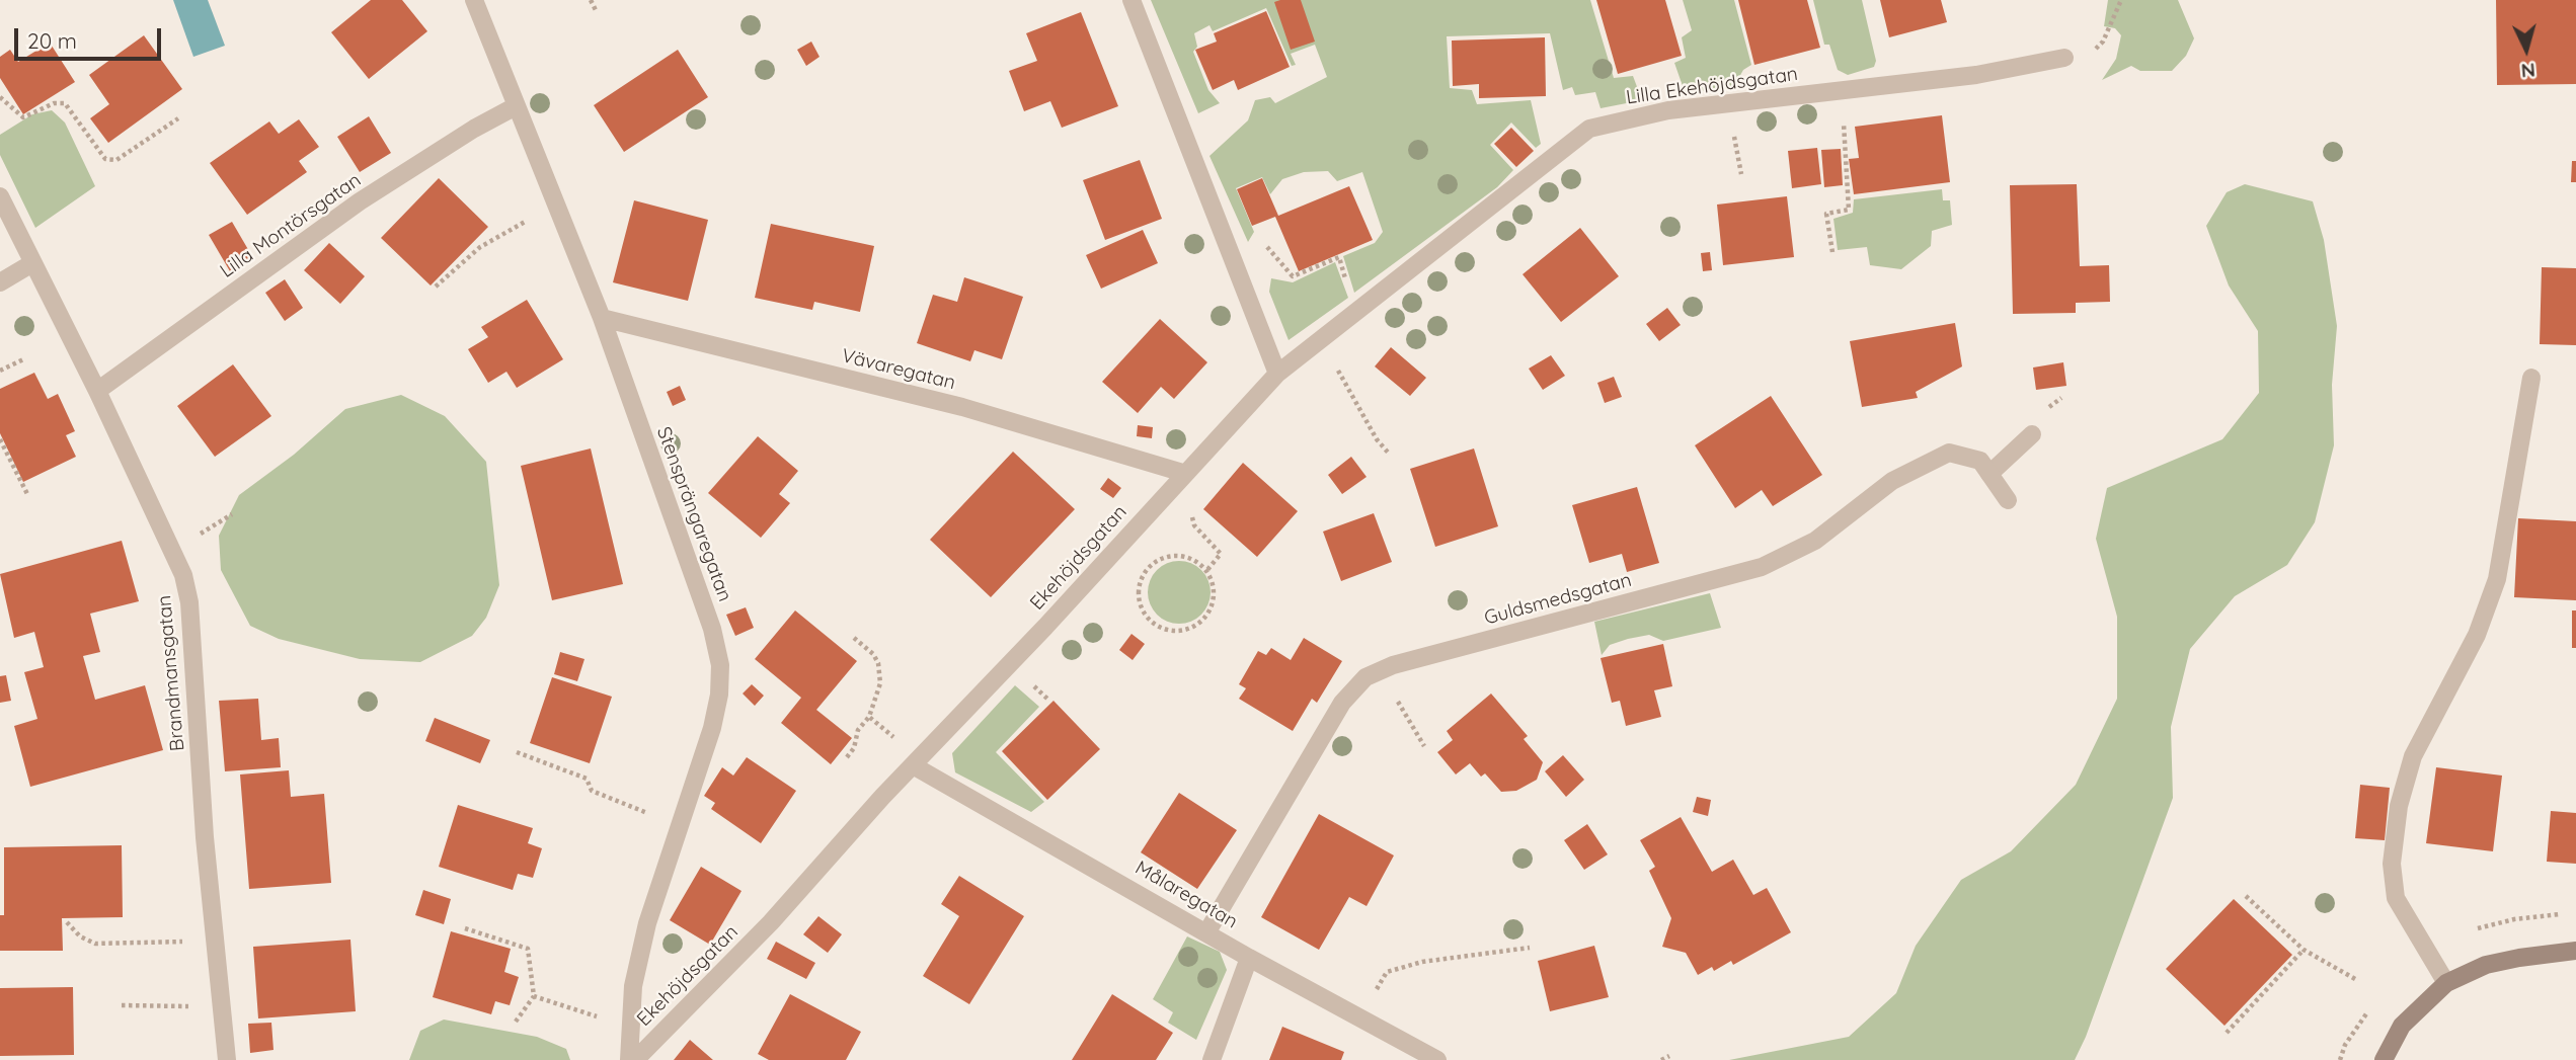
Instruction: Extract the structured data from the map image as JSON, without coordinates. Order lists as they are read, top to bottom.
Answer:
{
  "streets": {
    "street": [
      "Lilla Ekehöjdsgatan",
      "Lilla Montörsgatan",
      "Vävaregatan",
      "Stensprängaregatan",
      "Ekehöjdsgatan",
      "Guldsmedsgatan",
      "Brandmansgatan",
      "Målaregatan"
    ]
  },
  "crossings": [
    ["Lilla Ekehöjdsgatan", "Ekehöjdsgatan"],
    ["Lilla Montörsgatan", "Stensprängaregatan"],
    ["Lilla Montörsgatan", "Brandmansgatan"],
    ["Vävaregatan", "Stensprängaregatan"],
    ["Vävaregatan", "Ekehöjdsgatan"],
    ["Ekehöjdsgatan", "Målaregatan"],
    ["Guldsmedsgatan", "Målaregatan"]
  ],
  "scale_bar": "20 m",
  "north": "bottom"
}
